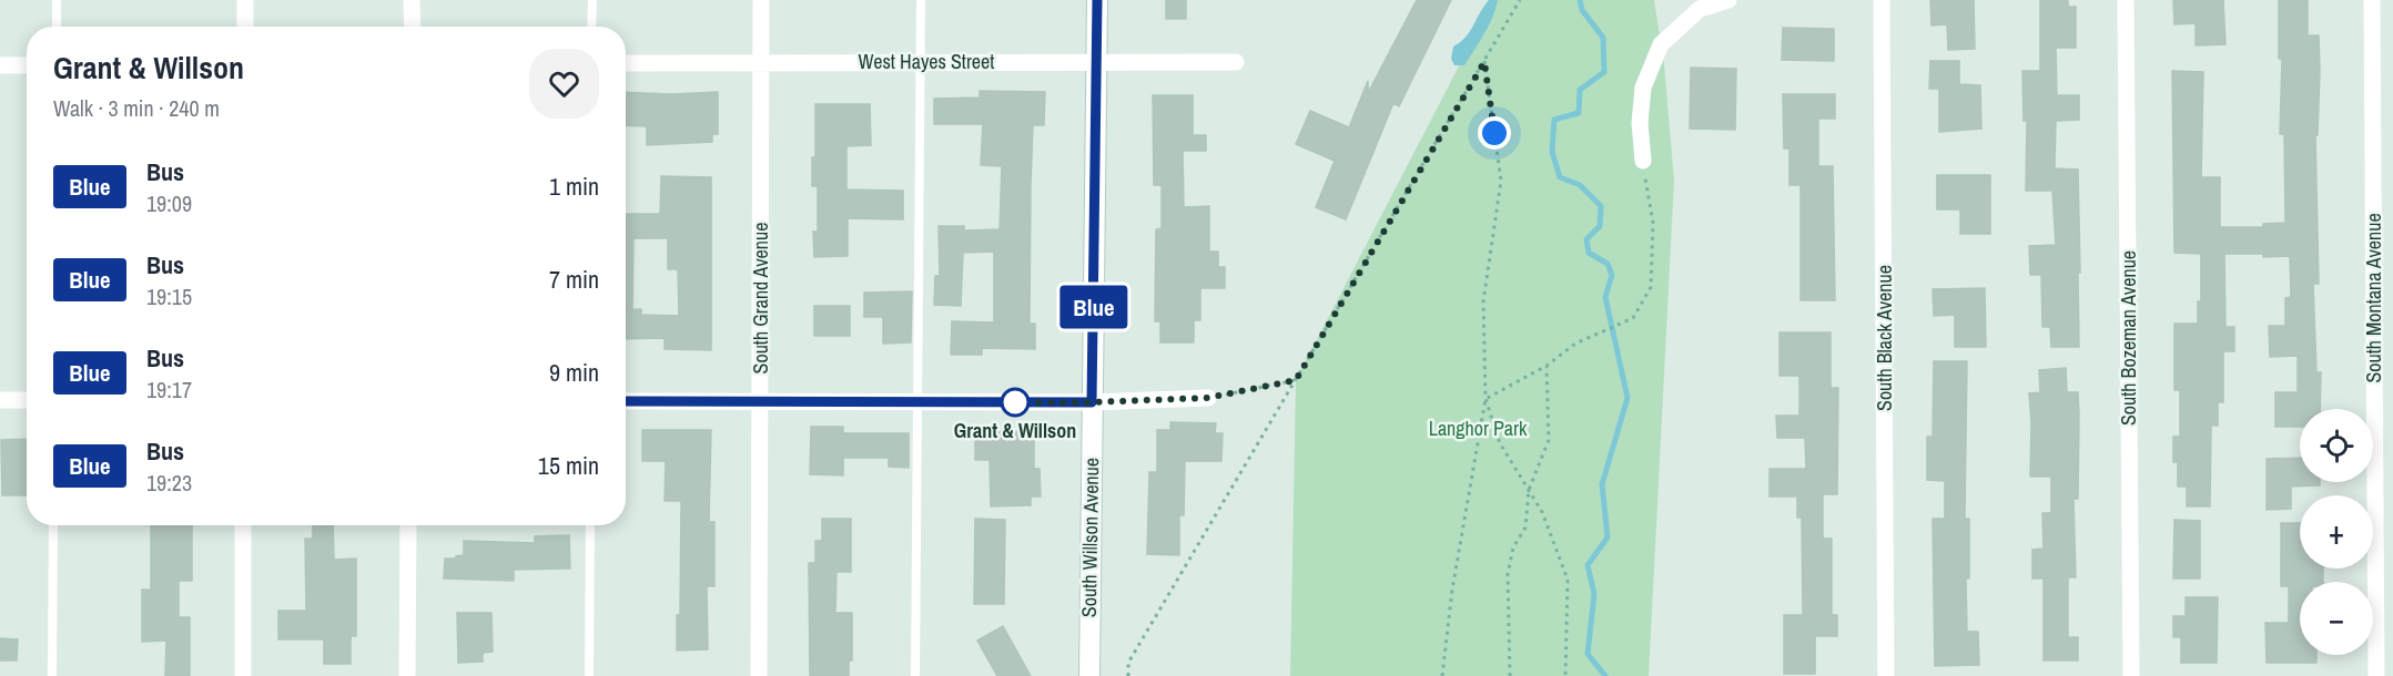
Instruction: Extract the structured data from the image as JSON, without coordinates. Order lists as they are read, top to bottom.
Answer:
{
  "streets": {
    "main road": ["South Willson Avenue"],
    "street": [
      "West Hayes Street",
      "South Grand Avenue",
      "South Montana Avenue",
      "South Black Avenue",
      "South Bozeman Avenue"
    ]
  },
  "crossings": [
    ["West Hayes Street", "South Grand Avenue"],
    ["West Hayes Street", "South Willson Avenue"]
  ],
  "parks": ["Langhor Park"],
  "places": ["Grant & Willson"],
  "lines": ["bus line Blue"],
  "page": {
    "on_map": "Blue",
    "heading": ["Grant & Willson", "Walk · 3 min · 240 m"],
    "list": [
      {
        "mark": "Blue",
        "name": "Bus",
        "note": "19:09",
        "value": "1 min"
      },
      {
        "mark": "Blue",
        "name": "Bus",
        "note": "19:15",
        "value": "7 min"
      },
      {
        "mark": "Blue",
        "name": "Bus",
        "note": "19:17",
        "value": "9 min"
      },
      {
        "mark": "Blue",
        "name": "Bus",
        "note": "19:23",
        "value": "15 min"
      }
    ],
    "map_buttons": ["+", "−"]
  }
}
